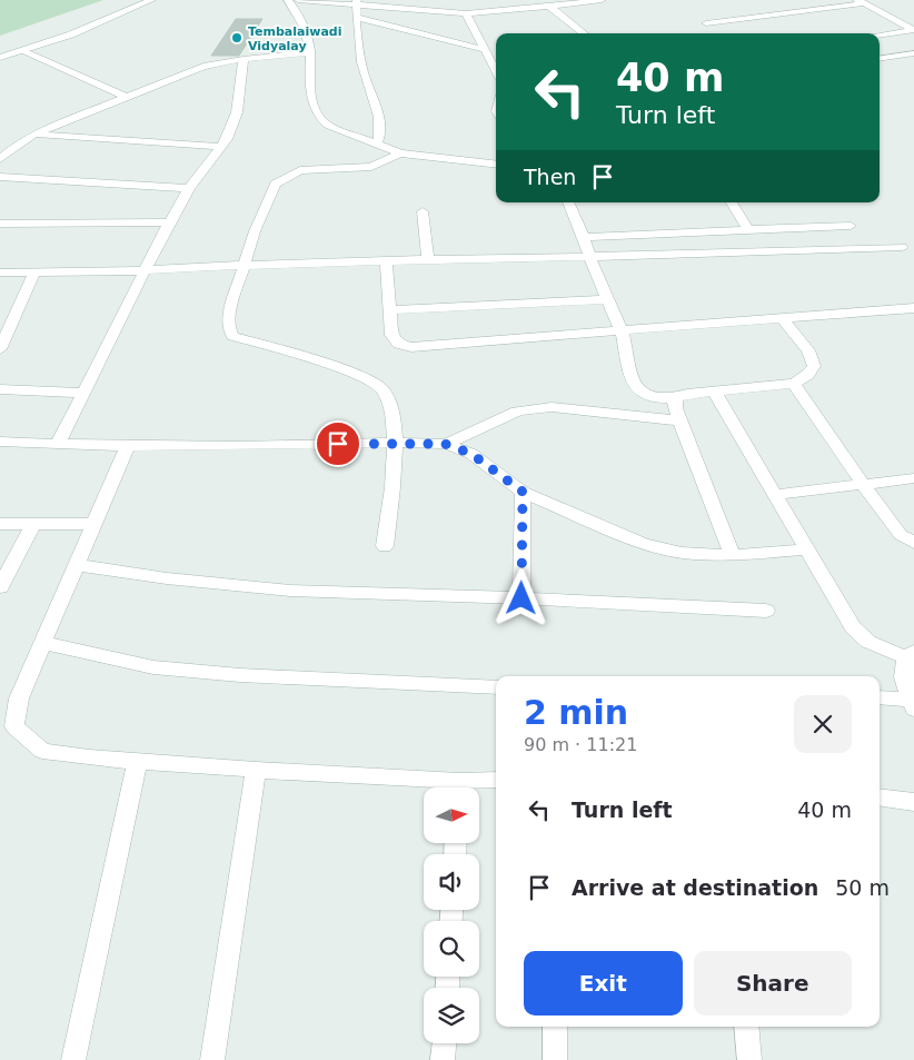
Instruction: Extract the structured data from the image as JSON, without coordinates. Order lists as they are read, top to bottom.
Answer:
{
  "places": ["Tembalaiwadi Vidyalay"],
  "north": "right",
  "page": {
    "turn": ["40 m", "Turn left"],
    "then": "Then",
    "heading": ["2 min", "90 m · 11:21"],
    "list": [
      {
        "name": "Turn left",
        "value": "40 m"
      },
      {
        "name": "Arrive at destination",
        "value": "50 m"
      }
    ],
    "buttons": ["Exit", "Share"]
  }
}
